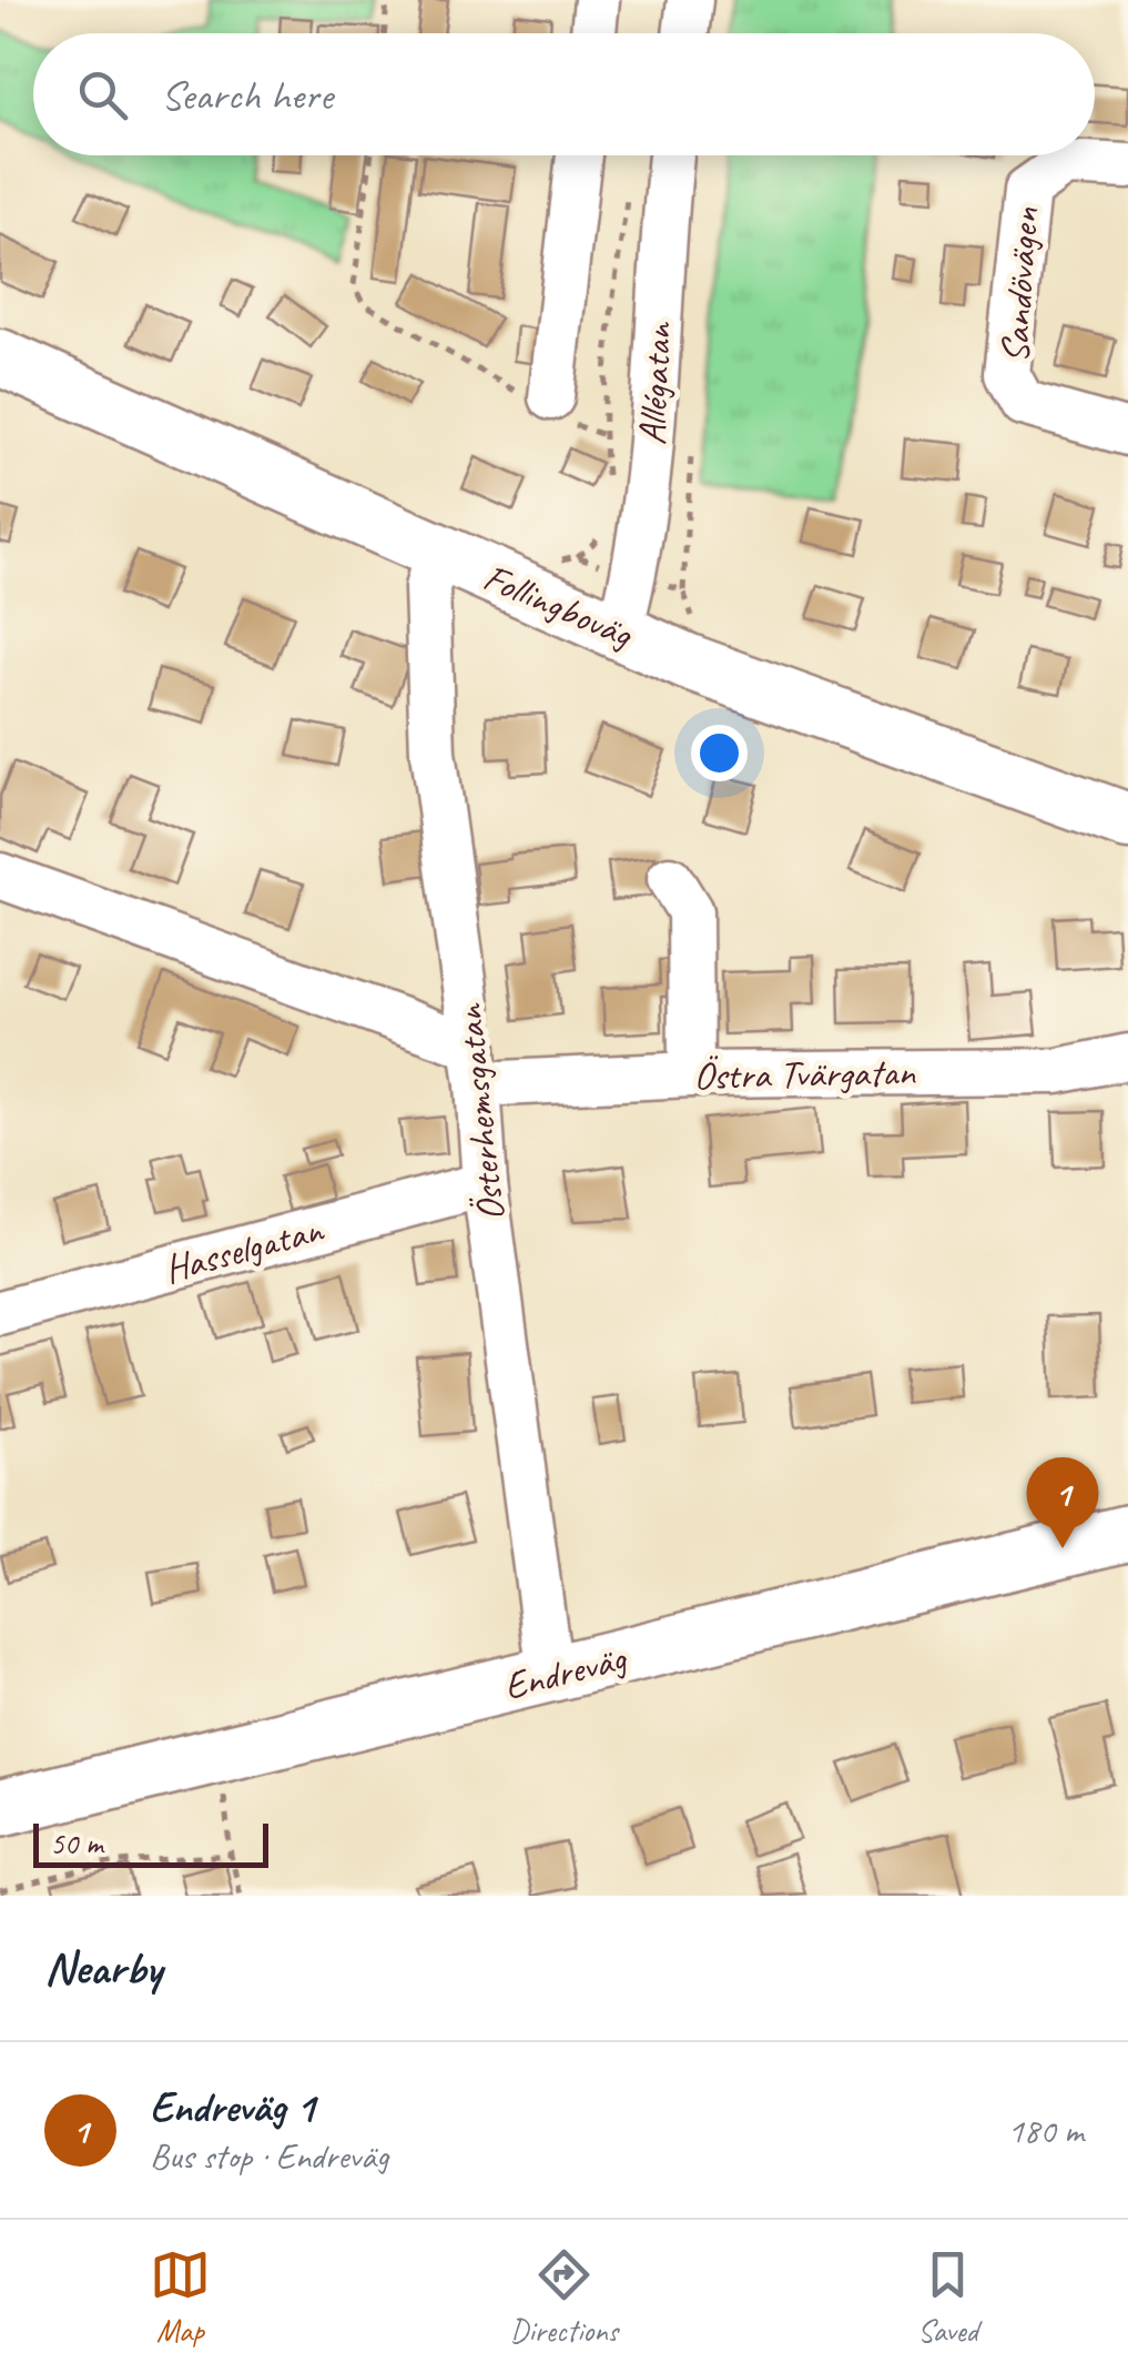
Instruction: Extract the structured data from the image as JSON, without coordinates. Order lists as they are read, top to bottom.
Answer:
{
  "streets": {
    "main road": ["Follingboväg", "Endreväg"],
    "street": [
      "Sandövägen",
      "Allégatan",
      "Östra Tvärgatan",
      "Österhemsgatan",
      "Hasselgatan"
    ]
  },
  "crossings": [
    ["Allégatan", "Follingboväg"],
    ["Follingboväg", "Österhemsgatan"],
    ["Östra Tvärgatan", "Österhemsgatan"],
    ["Österhemsgatan", "Hasselgatan"],
    ["Österhemsgatan", "Endreväg"]
  ],
  "scale_bar": "50 m",
  "page": {
    "search": "Search here",
    "pins": "1",
    "scale": "50 m",
    "heading": "Nearby",
    "list": [
      {
        "mark": "1",
        "name": "Endreväg 1",
        "note": "Bus stop · Endreväg",
        "value": "180 m"
      }
    ],
    "nav": ["Map", "Directions", "Saved"]
  }
}
